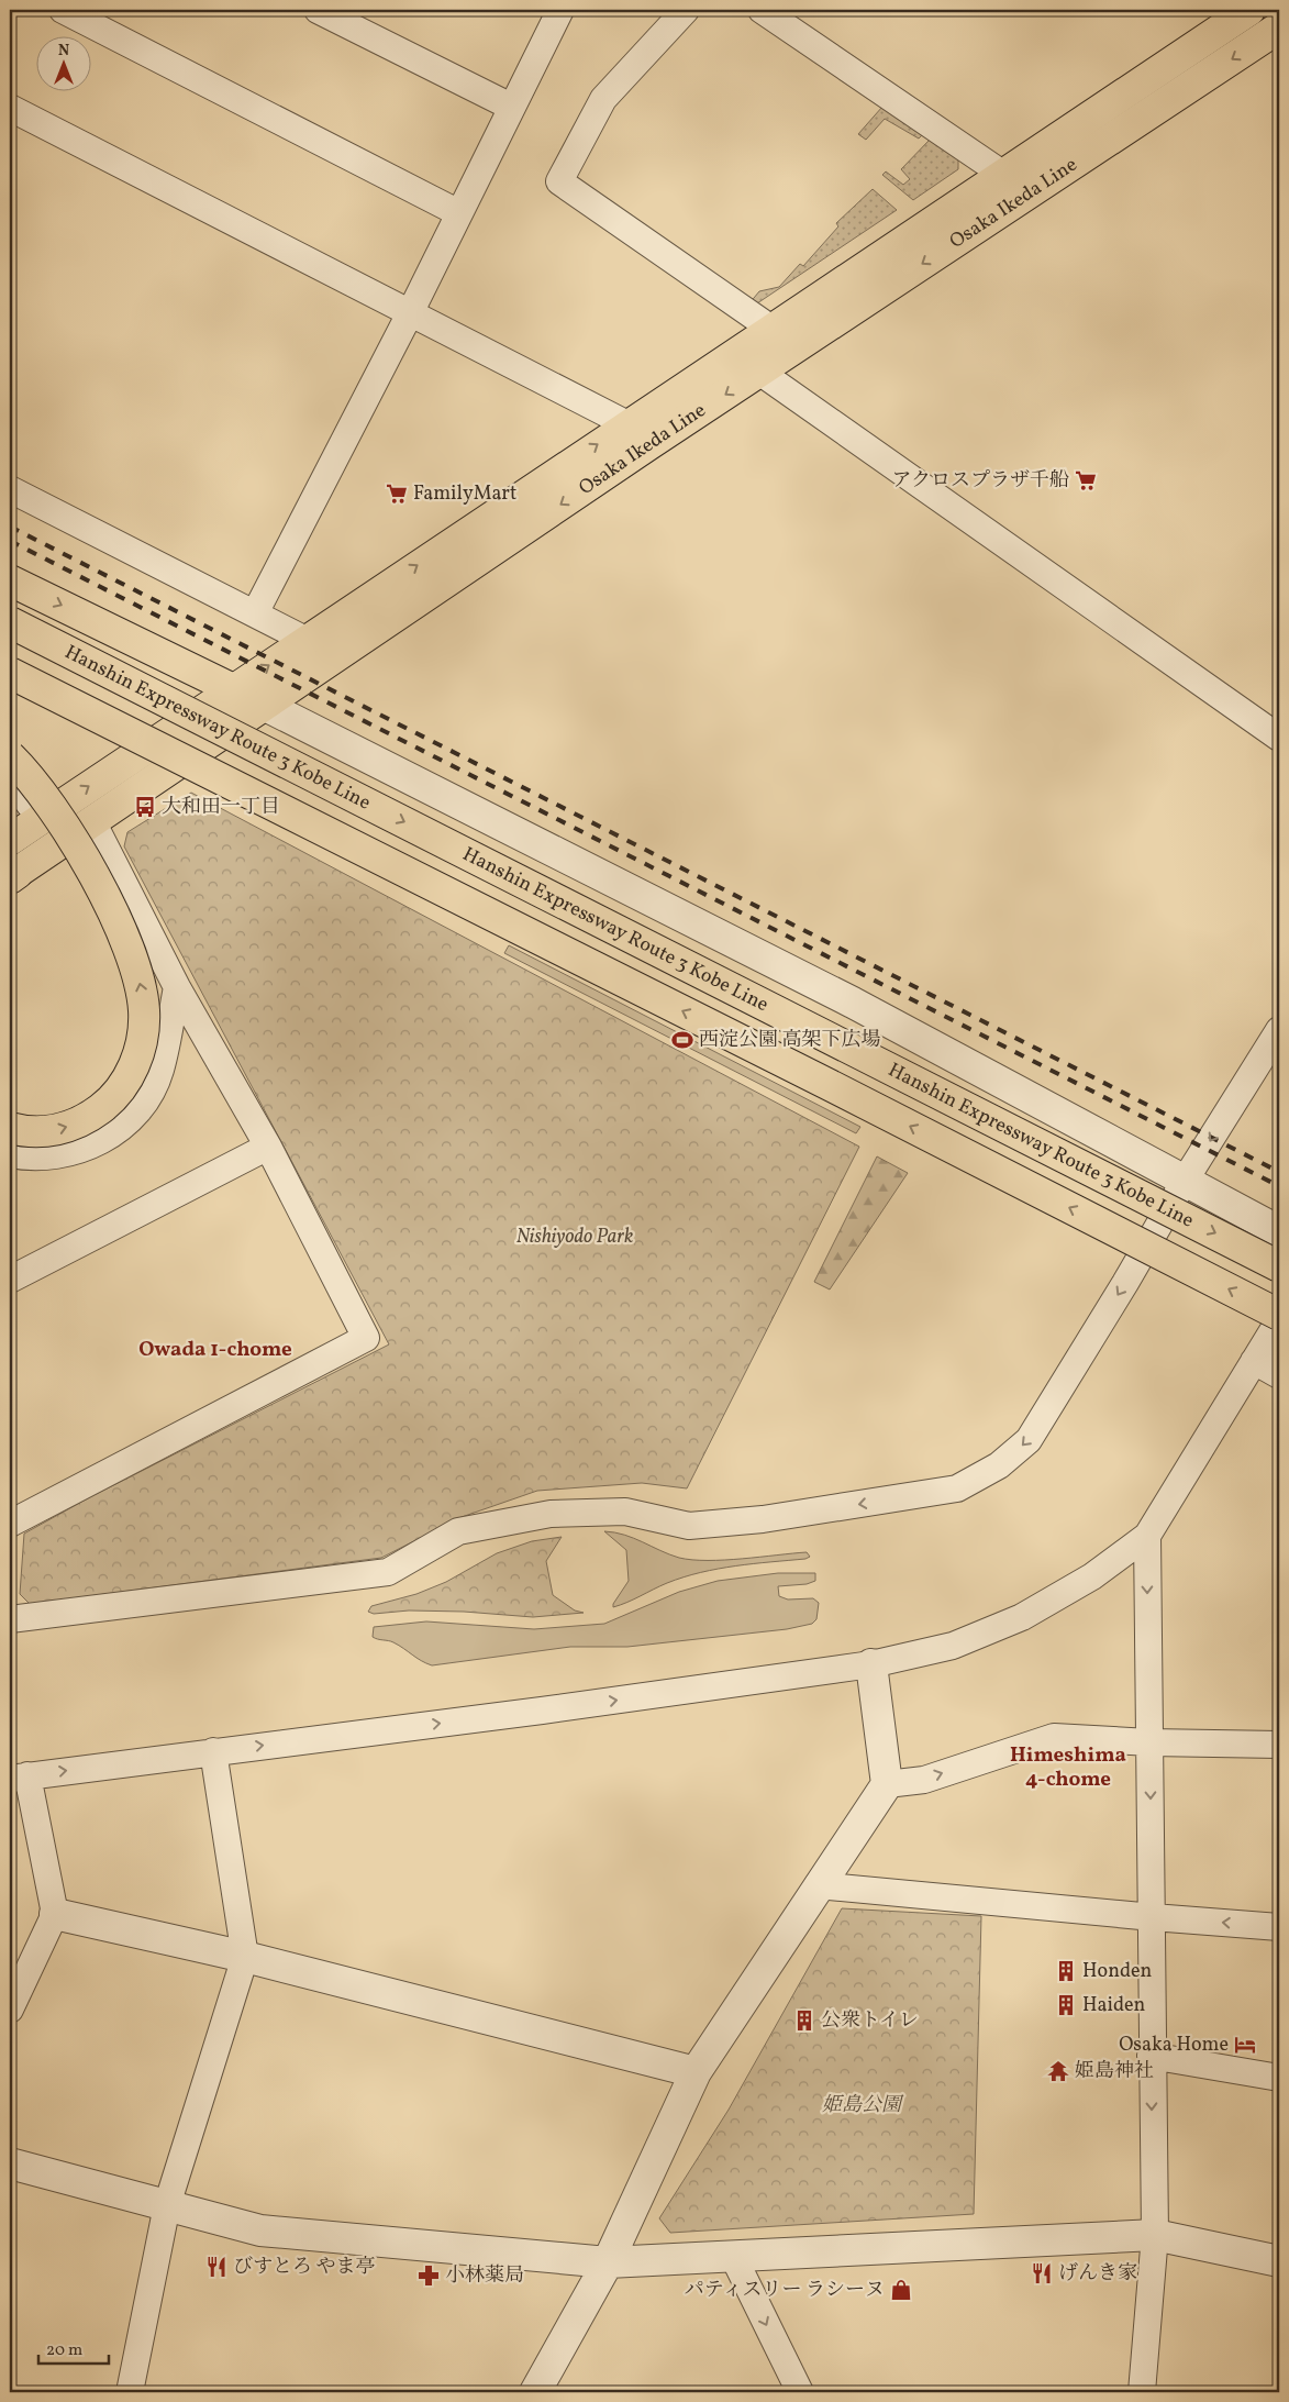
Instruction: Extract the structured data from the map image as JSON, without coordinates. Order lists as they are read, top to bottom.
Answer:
{
  "streets": {
    "main road": ["Osaka Ikeda Line", "Hanshin Expressway Route 3 Kobe Line"]
  },
  "districts": ["Owada 1-chome", "Himeshima 4-chome"],
  "parks": ["Nishiyodo Park", "姫島公園"],
  "places": {
    "supermarket": ["アクロスプラザ千船", "FamilyMart"],
    "bus stop": ["大和田一丁目"],
    "sports": ["西淀公園 高架下広場"],
    "building": ["Honden", "Haiden", "公衆トイレ"],
    "hotel": ["Osaka Home"],
    "temple": ["姫島神社"],
    "restaurant": ["びすとろ やま亭", "げんき家"],
    "pharmacy": ["小林薬局"],
    "shop": ["パティスリー ラシーヌ"]
  },
  "scale_bar": "20 m",
  "north": "top"
}
